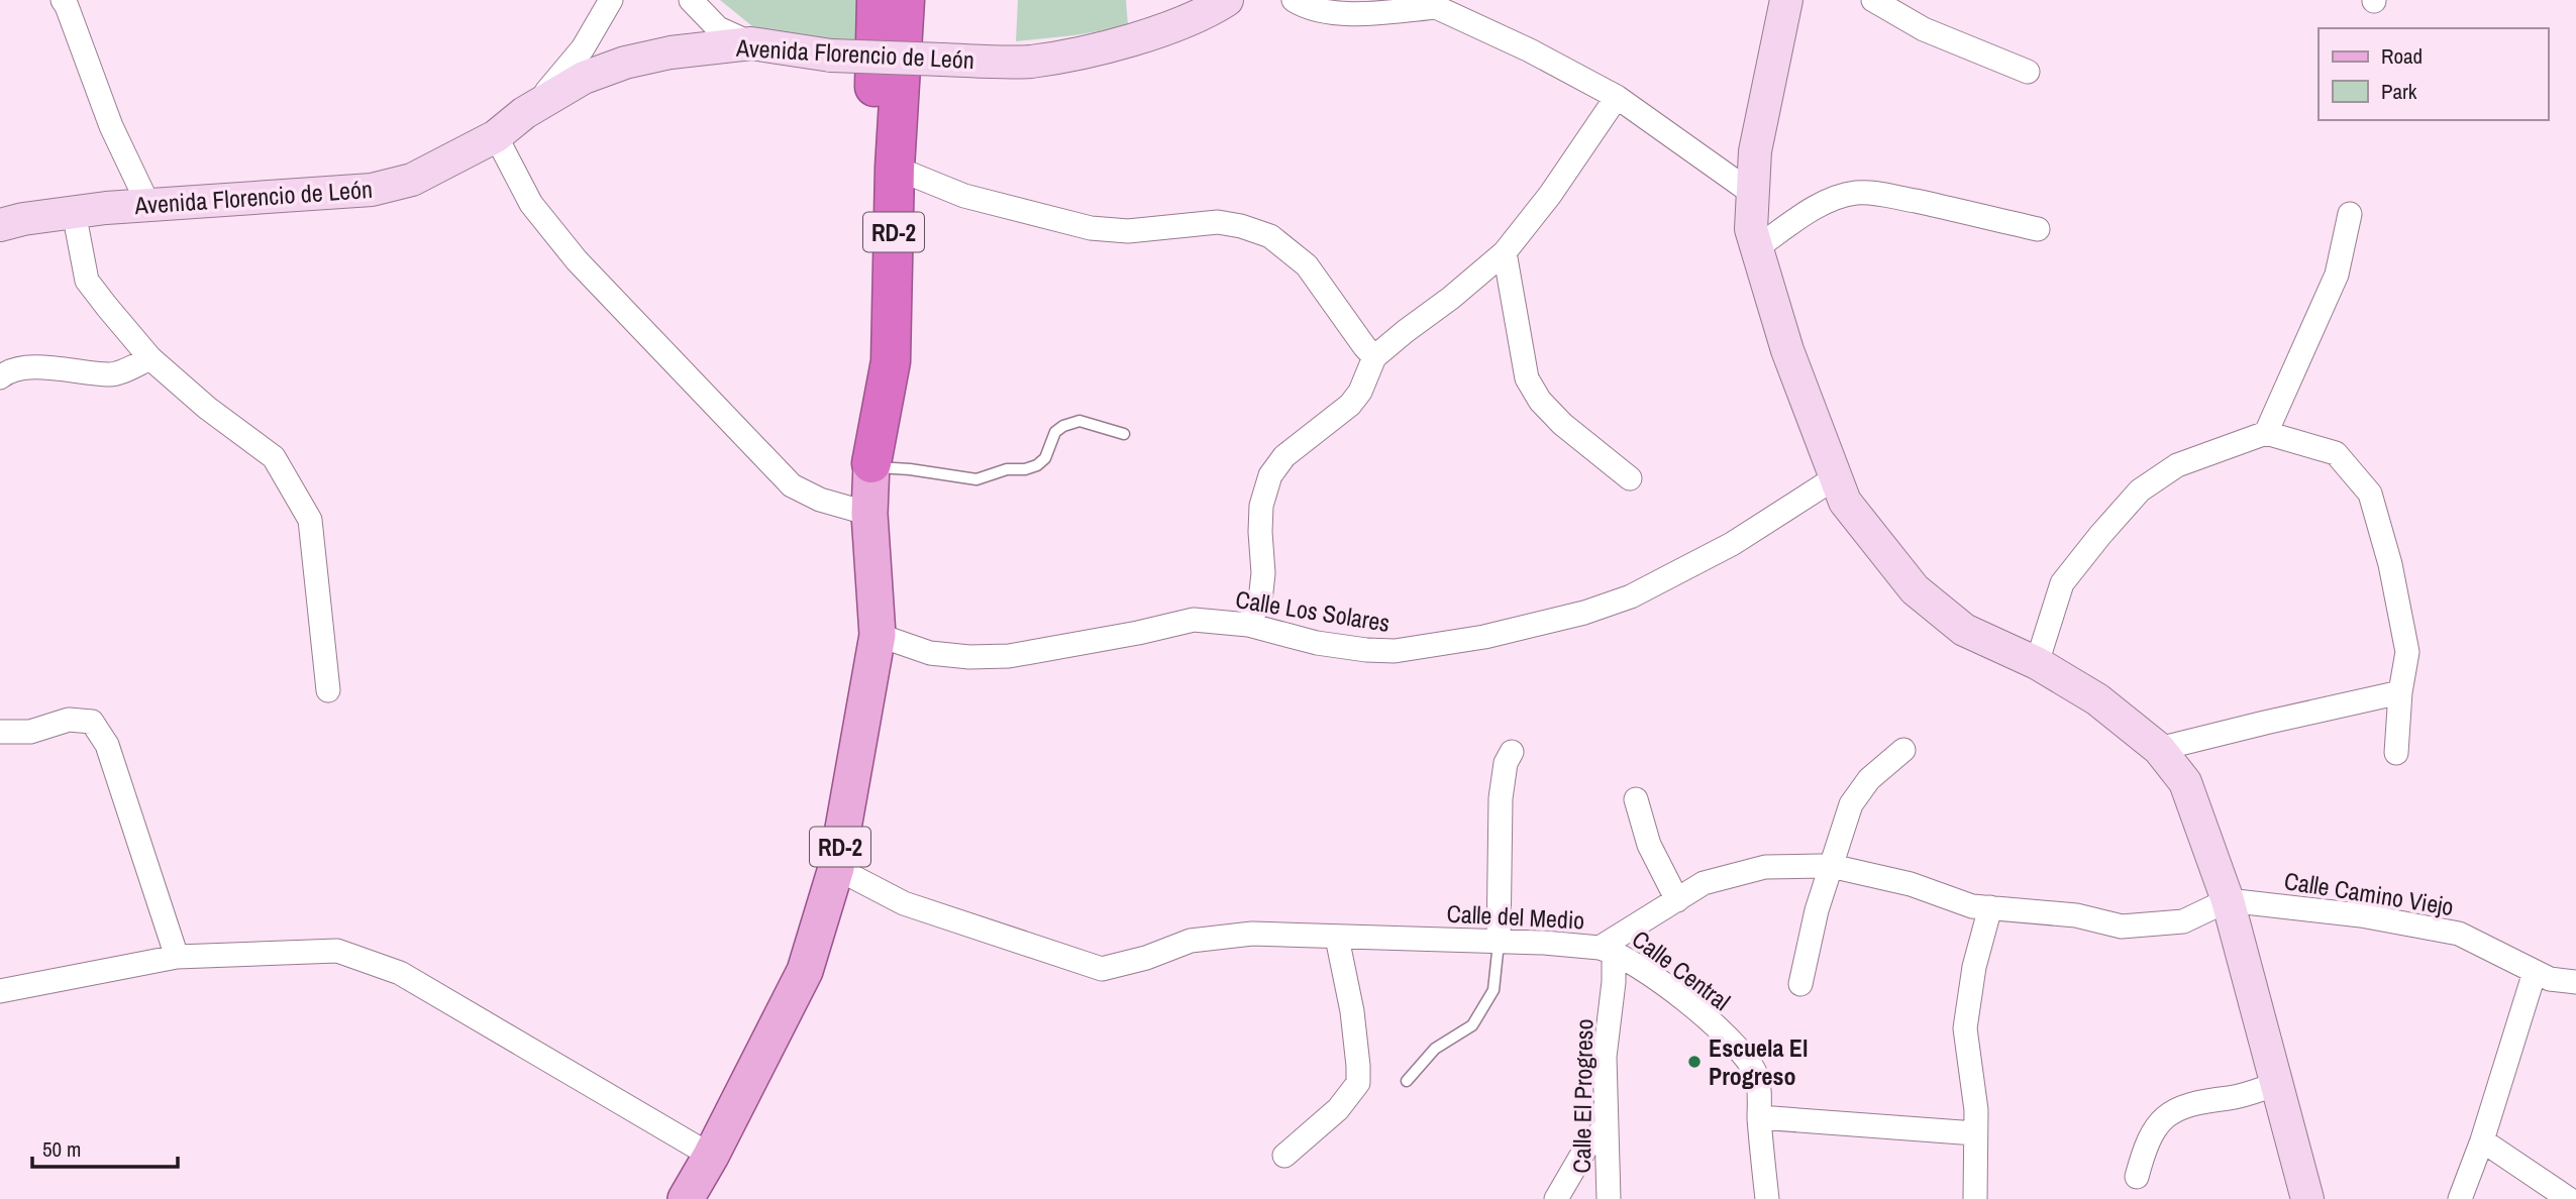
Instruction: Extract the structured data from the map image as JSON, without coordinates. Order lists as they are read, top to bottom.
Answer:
{
  "streets": {
    "highway": ["RD-2"],
    "main road": ["Avenida Florencio de León"],
    "street": [
      "Calle Los Solares",
      "Calle Camino Viejo",
      "Calle del Medio",
      "Calle Central",
      "Calle El Progreso"
    ]
  },
  "crossings": [
    ["RD-2", "Calle Los Solares"],
    ["RD-2", "Calle del Medio"],
    ["Calle Camino Viejo", "Calle del Medio"],
    ["Calle del Medio", "Calle Central"],
    ["Calle del Medio", "Calle El Progreso"],
    ["Calle Central", "Calle El Progreso"]
  ],
  "places": ["Escuela El Progreso"],
  "legend": ["Road", "Park"],
  "scale_bar": "50 m"
}
